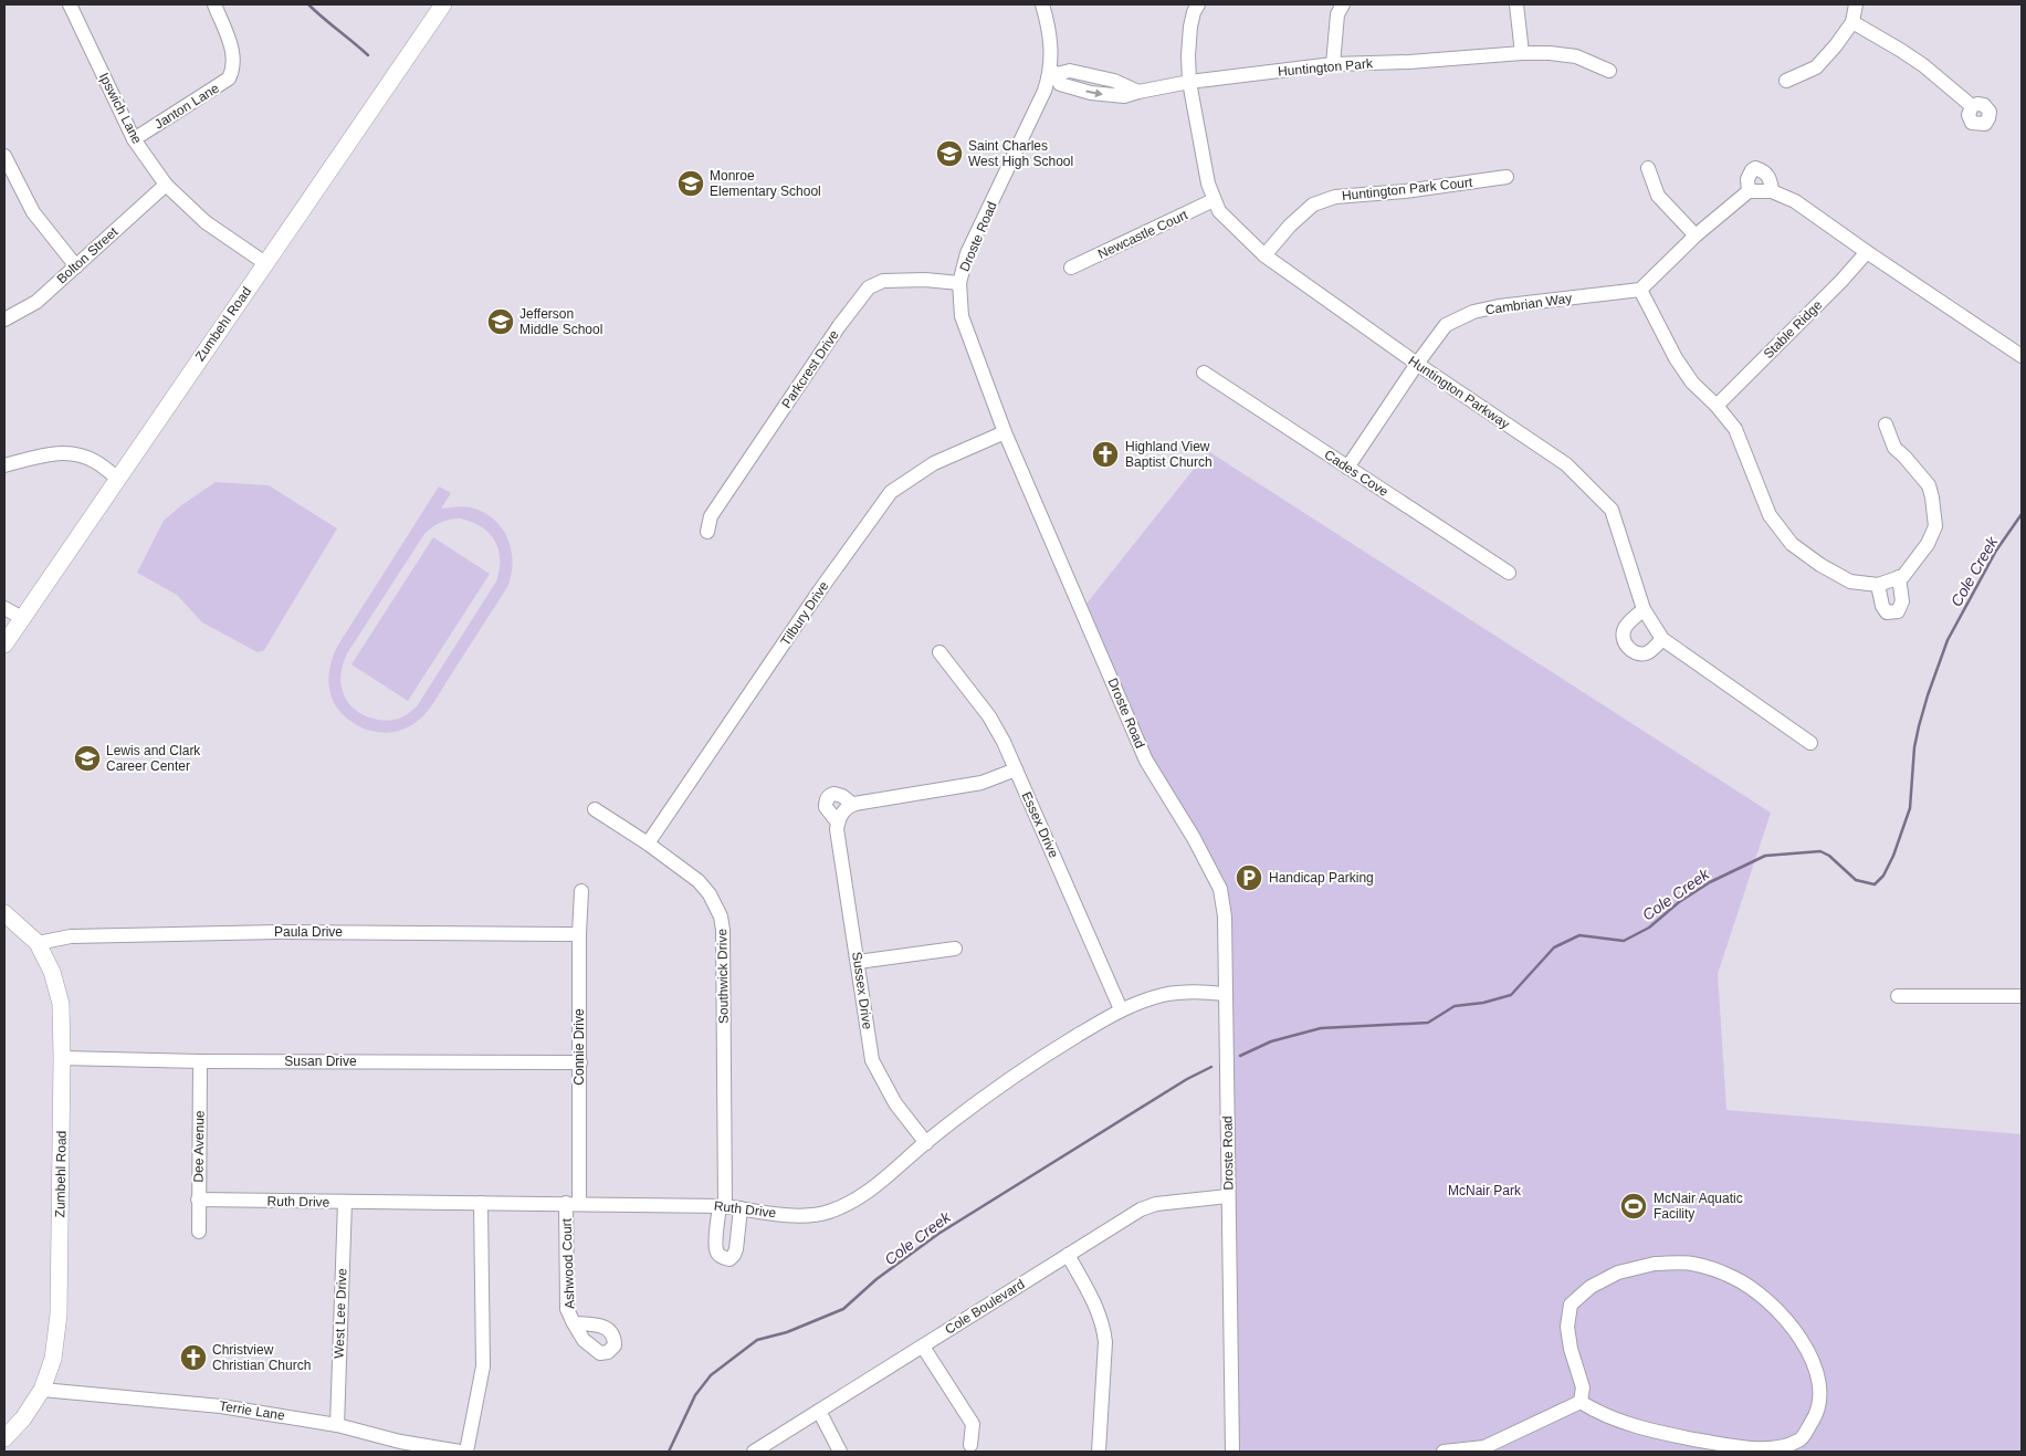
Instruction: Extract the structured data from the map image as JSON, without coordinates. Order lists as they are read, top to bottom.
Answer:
{
  "streets": {
    "main road": ["Zumbehl Road"],
    "street": [
      "Huntington Park",
      "Janton Lane",
      "Ipswich Lane",
      "Huntington Park Court",
      "Newcastle Court",
      "Droste Road",
      "Bolton Street",
      "Cambrian Way",
      "Stable Ridge",
      "Parkcrest Drive",
      "Huntington Parkway",
      "Cades Cove",
      "Tilbury Drive",
      "Essex Drive",
      "Paula Drive",
      "Southwick Drive",
      "Sussex Drive",
      "Connie Drive",
      "Susan Drive",
      "Dee Avenue",
      "Ruth Drive",
      "Ashwood Court",
      "Cole Boulevard",
      "West Lee Drive",
      "Terrie Lane"
    ]
  },
  "crossings": [
    ["Huntington Park", "Droste Road"],
    ["Huntington Park", "Huntington Parkway"],
    ["Janton Lane", "Ipswich Lane"],
    ["Ipswich Lane", "Bolton Street"],
    ["Ipswich Lane", "Zumbehl Road"],
    ["Huntington Park Court", "Huntington Parkway"],
    ["Newcastle Court", "Huntington Parkway"],
    ["Droste Road", "Parkcrest Drive"],
    ["Droste Road", "Tilbury Drive"],
    ["Droste Road", "Ruth Drive"],
    ["Droste Road", "Cole Boulevard"],
    ["Cambrian Way", "Huntington Parkway"],
    ["Cambrian Way", "Cades Cove"],
    ["Zumbehl Road", "Paula Drive"],
    ["Zumbehl Road", "Susan Drive"],
    ["Zumbehl Road", "Terrie Lane"],
    ["Tilbury Drive", "Southwick Drive"],
    ["Essex Drive", "Ruth Drive"],
    ["Paula Drive", "Connie Drive"],
    ["Southwick Drive", "Ruth Drive"],
    ["Sussex Drive", "Ruth Drive"],
    ["Connie Drive", "Susan Drive"],
    ["Connie Drive", "Ruth Drive"],
    ["Connie Drive", "Ashwood Court"],
    ["Susan Drive", "Dee Avenue"],
    ["Dee Avenue", "Ruth Drive"],
    ["Ruth Drive", "Ashwood Court"],
    ["Ruth Drive", "West Lee Drive"],
    ["West Lee Drive", "Terrie Lane"]
  ],
  "water": ["Cole Creek"],
  "parks": ["McNair Park"],
  "places": {
    "school or university": [
      "Saint Charles West High School",
      "Monroe Elementary School",
      "Jefferson Middle School",
      "Lewis and Clark Career Center"
    ],
    "church": ["Highland View Baptist Church", "Christview Christian Church"],
    "parking": ["Handicap Parking"],
    "sports": ["McNair Aquatic Facility"]
  }
}
